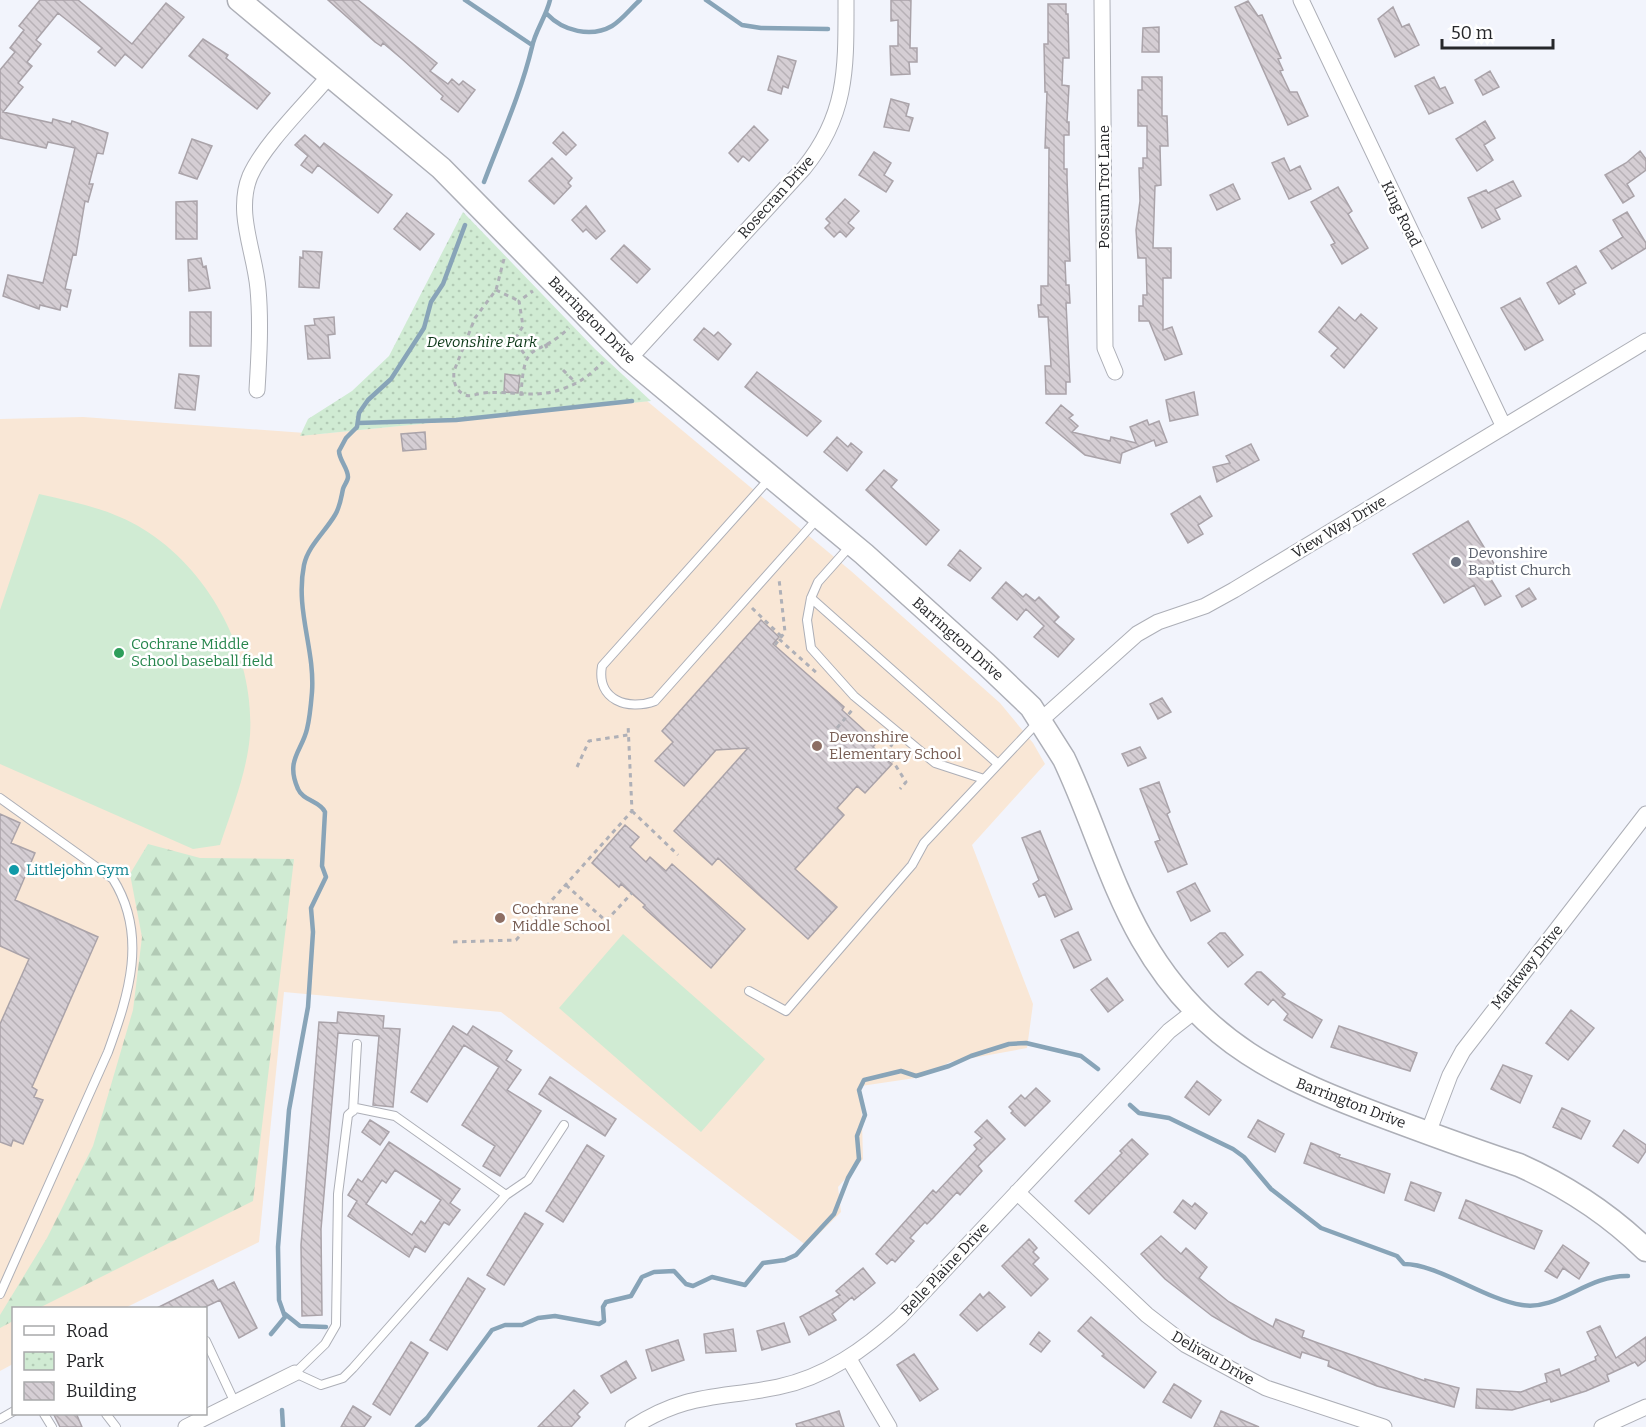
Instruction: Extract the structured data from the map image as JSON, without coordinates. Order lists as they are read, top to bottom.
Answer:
{
  "streets": {
    "street": [
      "Possum Trot Lane",
      "Rosecran Drive",
      "King Road",
      "Barrington Drive",
      "View Way Drive",
      "Markway Drive",
      "Belle Plaine Drive",
      "Delivau Drive"
    ]
  },
  "crossings": [
    ["Rosecran Drive", "Barrington Drive"],
    ["King Road", "View Way Drive"],
    ["Barrington Drive", "View Way Drive"],
    ["Barrington Drive", "Markway Drive"],
    ["Barrington Drive", "Belle Plaine Drive"],
    ["Belle Plaine Drive", "Delivau Drive"]
  ],
  "parks": ["Devonshire Park"],
  "places": [
    "Devonshire Baptist Church",
    "Cochrane Middle School baseball field",
    "Devonshire Elementary School",
    "Littlejohn Gym",
    "Cochrane Middle School"
  ],
  "legend": ["Road", "Park", "Building"],
  "scale_bar": "50 m"
}
